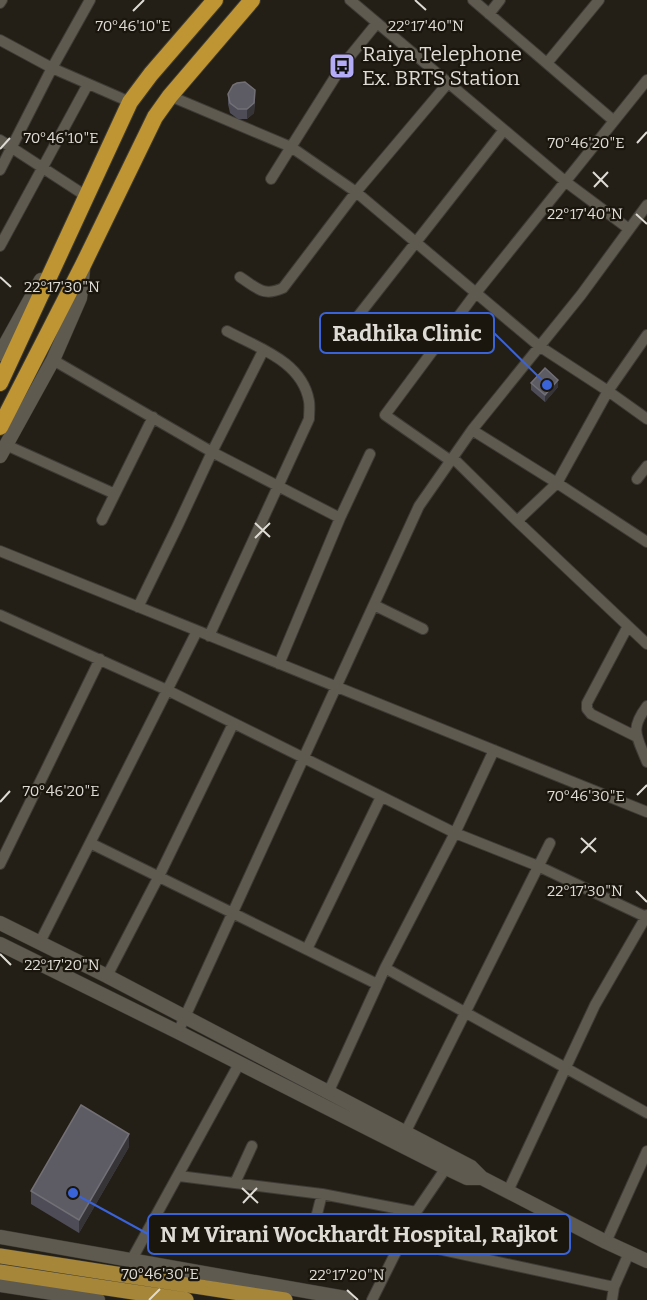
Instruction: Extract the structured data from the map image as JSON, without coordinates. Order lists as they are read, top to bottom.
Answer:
{
  "places": {
    "bus stop": ["Raiya Telephone Ex. BRTS Station"],
    "other": ["Radhika Clinic", "N M Virani Wockhardt Hospital, Rajkot"]
  },
  "coordinates": [
    "22°17'40\"N",
    "70°46'10\"E",
    "70°46'20\"E",
    "22°17'30\"N",
    "70°46'30\"E",
    "22°17'20\"N"
  ]
}
